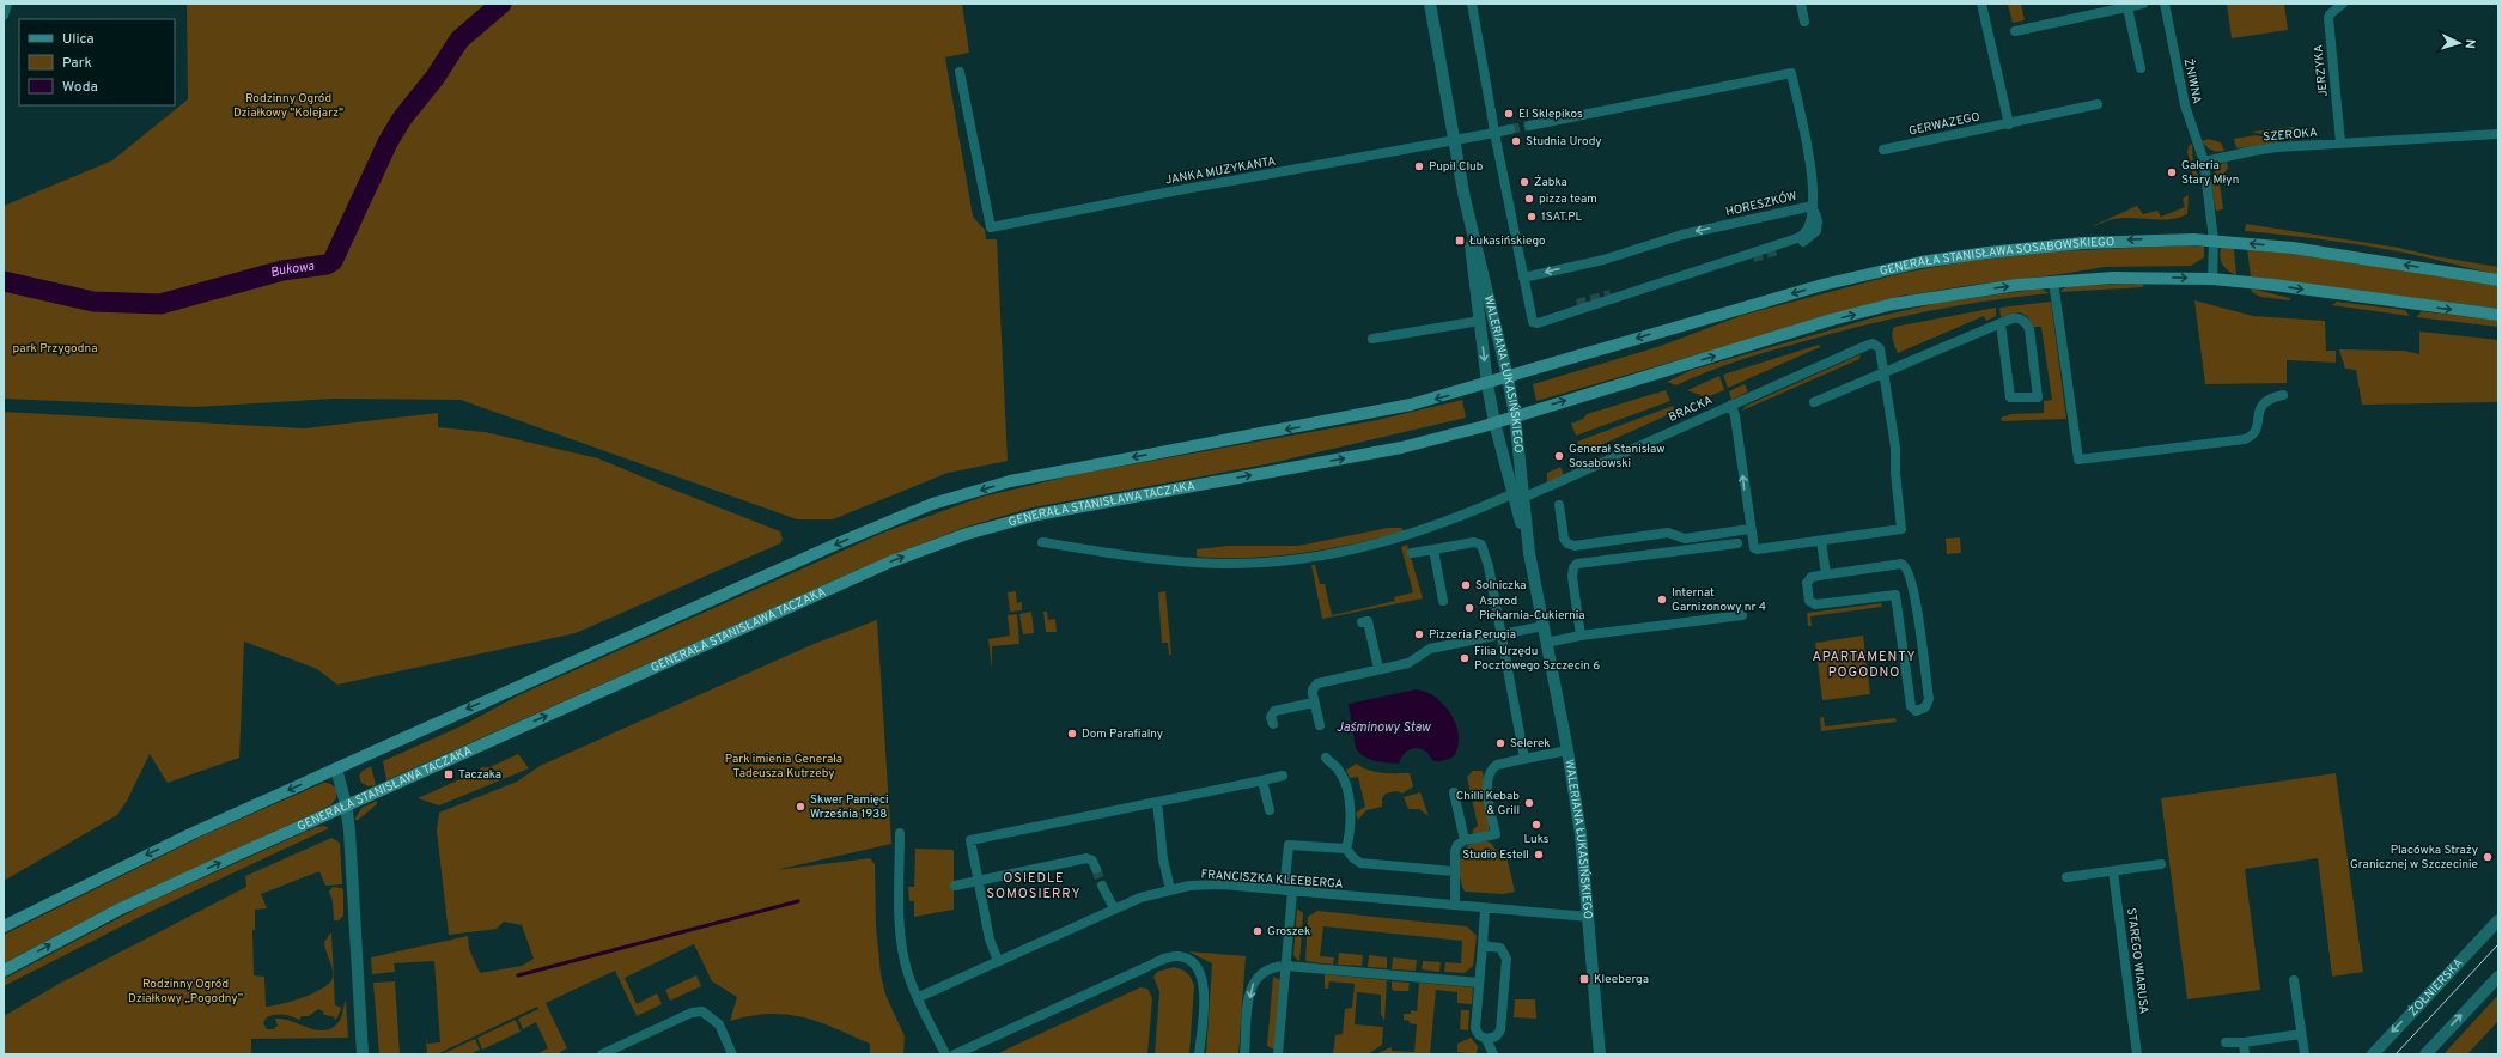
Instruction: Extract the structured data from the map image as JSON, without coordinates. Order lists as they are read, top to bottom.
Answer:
{
  "streets": {
    "main road": ["GENERAŁA STANISŁAWA SOSABOWSKIEGO", "GENERAŁA STANISŁAWA TACZAKA"],
    "street": [
      "JERZYKA",
      "ŻNIWNA",
      "GERWAZEGO",
      "SZEROKA",
      "JANKA MUZYKANTA",
      "HORESZKÓW",
      "WALERIANA ŁUKASIŃSKIEGO",
      "BRACKA",
      "FRANCISZKA KLEEBERGA",
      "STAREGO WIARUSA",
      "ŻOŁNIERSKA"
    ]
  },
  "crossings": [
    ["JERZYKA", "SZEROKA"],
    ["ŻNIWNA", "SZEROKA"],
    ["JANKA MUZYKANTA", "WALERIANA ŁUKASIŃSKIEGO"],
    ["GENERAŁA STANISŁAWA SOSABOWSKIEGO", "WALERIANA ŁUKASIŃSKIEGO"],
    ["WALERIANA ŁUKASIŃSKIEGO", "BRACKA"],
    ["WALERIANA ŁUKASIŃSKIEGO", "GENERAŁA STANISŁAWA TACZAKA"],
    ["WALERIANA ŁUKASIŃSKIEGO", "FRANCISZKA KLEEBERGA"]
  ],
  "districts": ["APARTAMENTY POGODNO", "OSIEDLE SOMOSIERRY"],
  "water": ["Bukowa", "Jaśminowy Staw"],
  "parks": [
    "Rodzinny Ogród Działkowy \"Kolejarz\"",
    "park Przygodna",
    "Park imienia Generała Tadeusza Kutrzeby",
    "Rodzinny Ogród Działkowy „Pogodny”"
  ],
  "places": {
    "other": [
      "El Sklepikos",
      "Studnia Urody",
      "Pupil Club",
      "Galeria Stary Młyn",
      "Żabka",
      "pizza team",
      "1SAT.PL",
      "Generał Stanisław Sosabowski",
      "Solniczka",
      "Internat Garnizonowy nr 4",
      "Asprod Piekarnia-Cukiernia",
      "Pizzeria Perugia",
      "Filia Urzędu Pocztowego Szczecin 6",
      "Dom Parafialny",
      "Selerek",
      "Chilli Kebab & Grill",
      "Skwer Pamięci Września 1938",
      "Luks",
      "Studio Estell",
      "Placówka Straży Granicznej w Szczecinie",
      "Groszek"
    ],
    "transit": ["Łukasińskiego", "Taczaka", "Kleeberga"]
  },
  "legend": ["Ulica", "Park", "Woda"],
  "north": "right"
}
